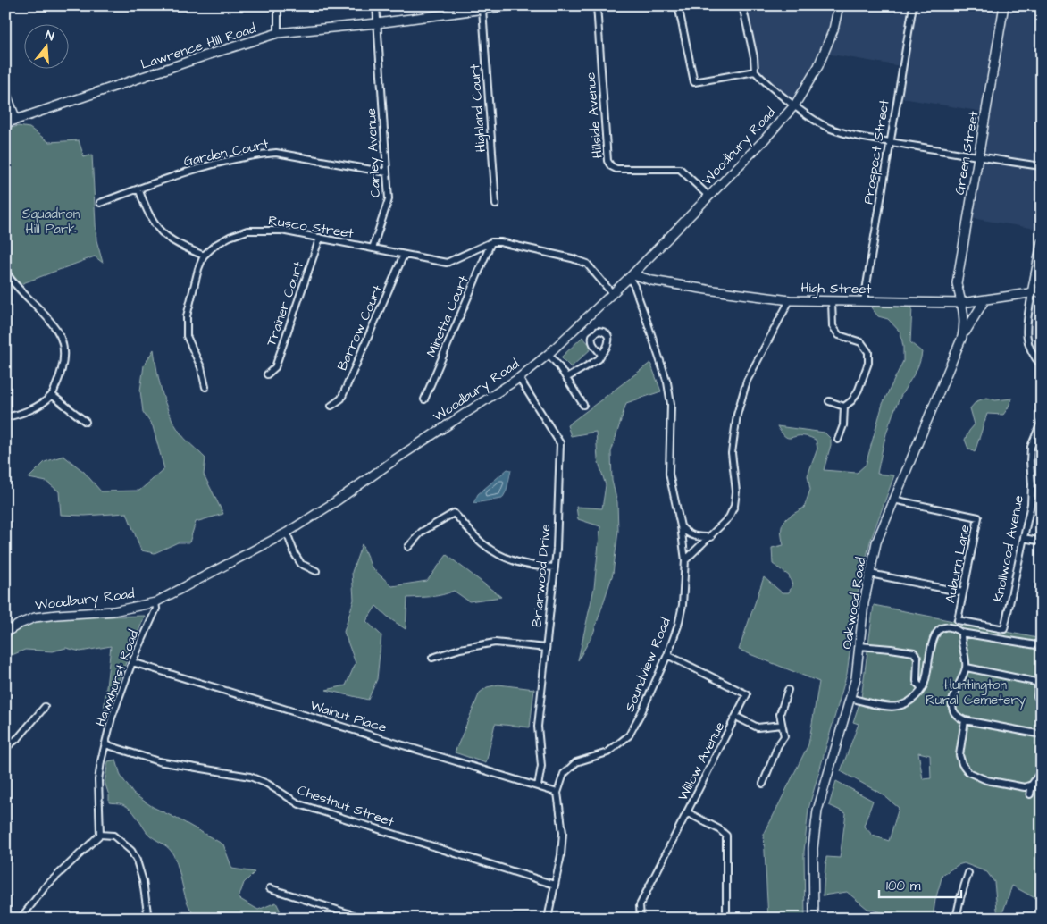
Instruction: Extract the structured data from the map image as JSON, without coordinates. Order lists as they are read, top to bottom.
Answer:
{
  "streets": {
    "main road": [
      "Lawrence Hill Road",
      "Woodbury Road",
      "Green Street",
      "High Street",
      "Oakwood Road"
    ],
    "street": [
      "Highland Court",
      "Hillside Avenue",
      "Prospect Street",
      "Garden Court",
      "Carley Avenue",
      "Rusco Street",
      "Trainer Court",
      "Minetta Court",
      "Barrow Court",
      "Knollwood Avenue",
      "Auburn Lane",
      "Briarwood Drive",
      "Soundview Road",
      "Hawxhurst Road",
      "Walnut Place",
      "Willow Avenue",
      "Chestnut Street"
    ]
  },
  "crossings": [
    ["Lawrence Hill Road", "Highland Court"],
    ["Lawrence Hill Road", "Carley Avenue"],
    ["Hillside Avenue", "Woodbury Road"],
    ["Woodbury Road", "High Street"],
    ["Woodbury Road", "Briarwood Drive"],
    ["Woodbury Road", "Soundview Road"],
    ["Woodbury Road", "Hawxhurst Road"],
    ["Prospect Street", "High Street"],
    ["Garden Court", "Carley Avenue"],
    ["Carley Avenue", "Rusco Street"],
    ["Green Street", "High Street"],
    ["Green Street", "Oakwood Road"],
    ["Rusco Street", "Trainer Court"],
    ["High Street", "Oakwood Road"],
    ["High Street", "Soundview Road"],
    ["Knollwood Avenue", "Auburn Lane"],
    ["Auburn Lane", "Oakwood Road"],
    ["Briarwood Drive", "Walnut Place"],
    ["Soundview Road", "Walnut Place"],
    ["Soundview Road", "Willow Avenue"],
    ["Soundview Road", "Chestnut Street"],
    ["Hawxhurst Road", "Walnut Place"],
    ["Hawxhurst Road", "Chestnut Street"]
  ],
  "parks": ["Squadron Hill Park", "Huntington Rural Cemetery"],
  "scale_bar": "100 m",
  "north": "top"
}
